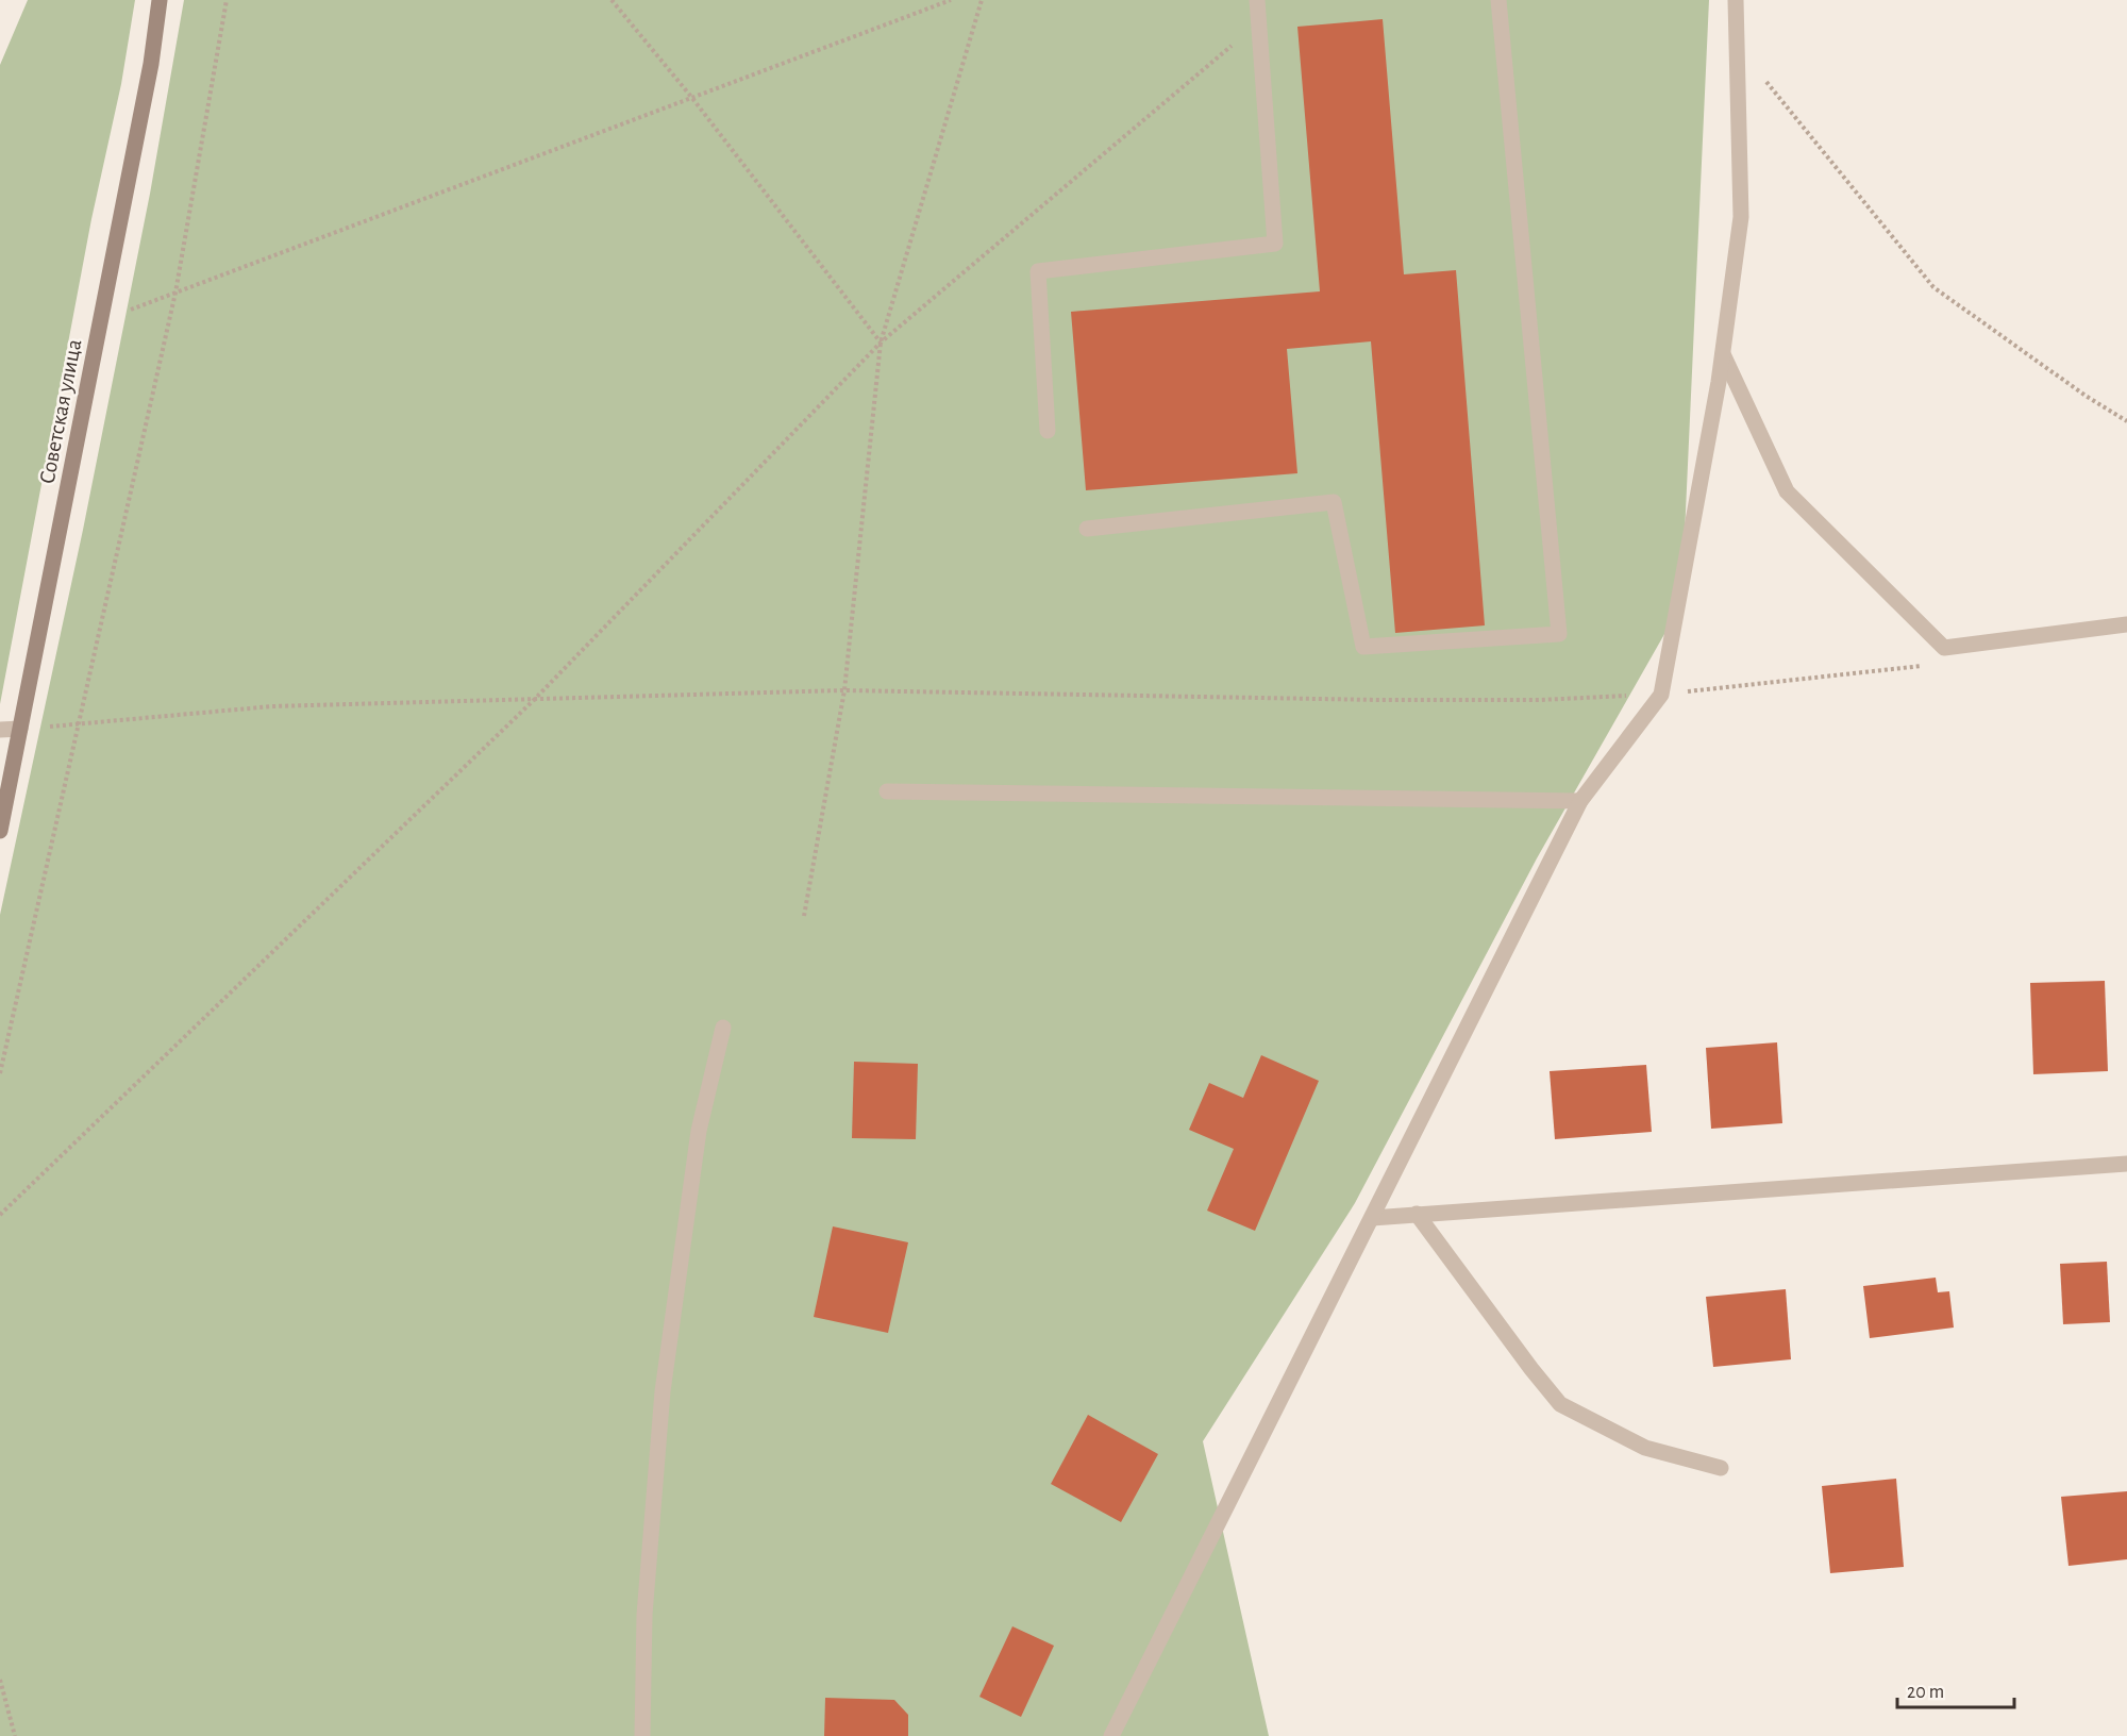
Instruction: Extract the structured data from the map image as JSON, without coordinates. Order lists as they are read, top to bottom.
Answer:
{
  "streets": {
    "main road": ["Советская улица"]
  },
  "scale_bar": "20 m"
}
